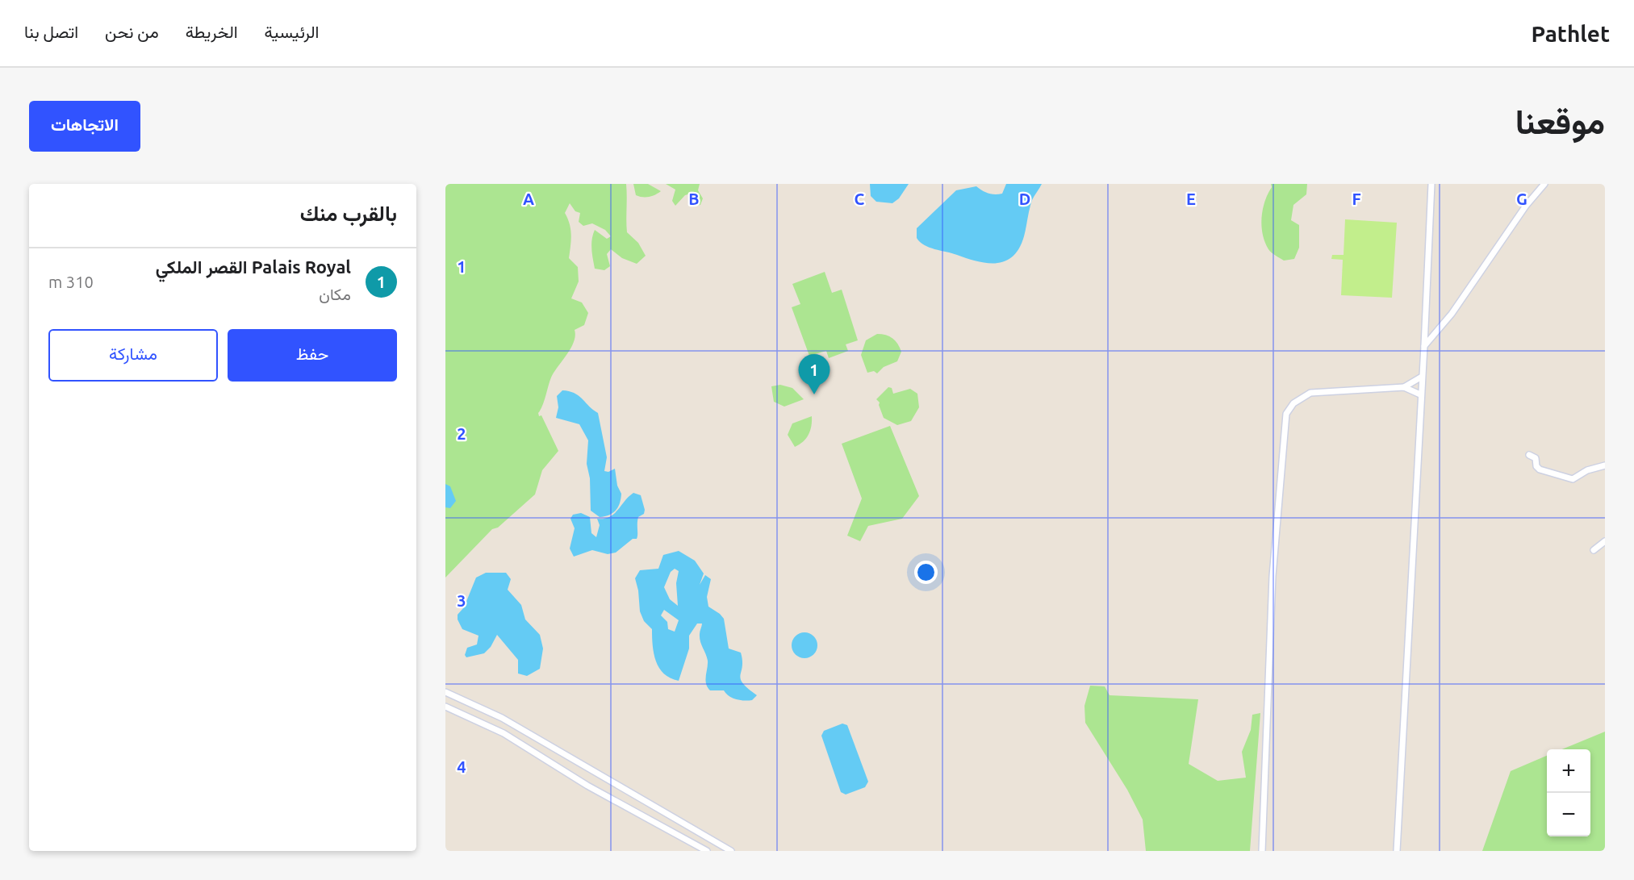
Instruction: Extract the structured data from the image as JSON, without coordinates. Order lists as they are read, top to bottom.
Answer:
{
  "page": {
    "header": "Pathlet",
    "nav": [
      "الرئيسية",
      "الخريطة",
      "من نحن",
      "اتصل بنا"
    ],
    "title": "موقعنا",
    "buttons": [
      "الاتجاهات",
      ["حفظ", "مشاركة"]
    ],
    "heading": "بالقرب منك",
    "list": [
      {
        "mark": "1",
        "name": "Palais Royal القصر الملكي",
        "note": "مكان",
        "value": "310 m"
      }
    ],
    "pins": "1",
    "map_buttons": ["+", "−"]
  },
  "grid": {
    "columns": [
      "A",
      "B",
      "C",
      "D",
      "E",
      "F",
      "G"
    ],
    "rows": [
      "1",
      "2",
      "3",
      "4"
    ]
  }
}
